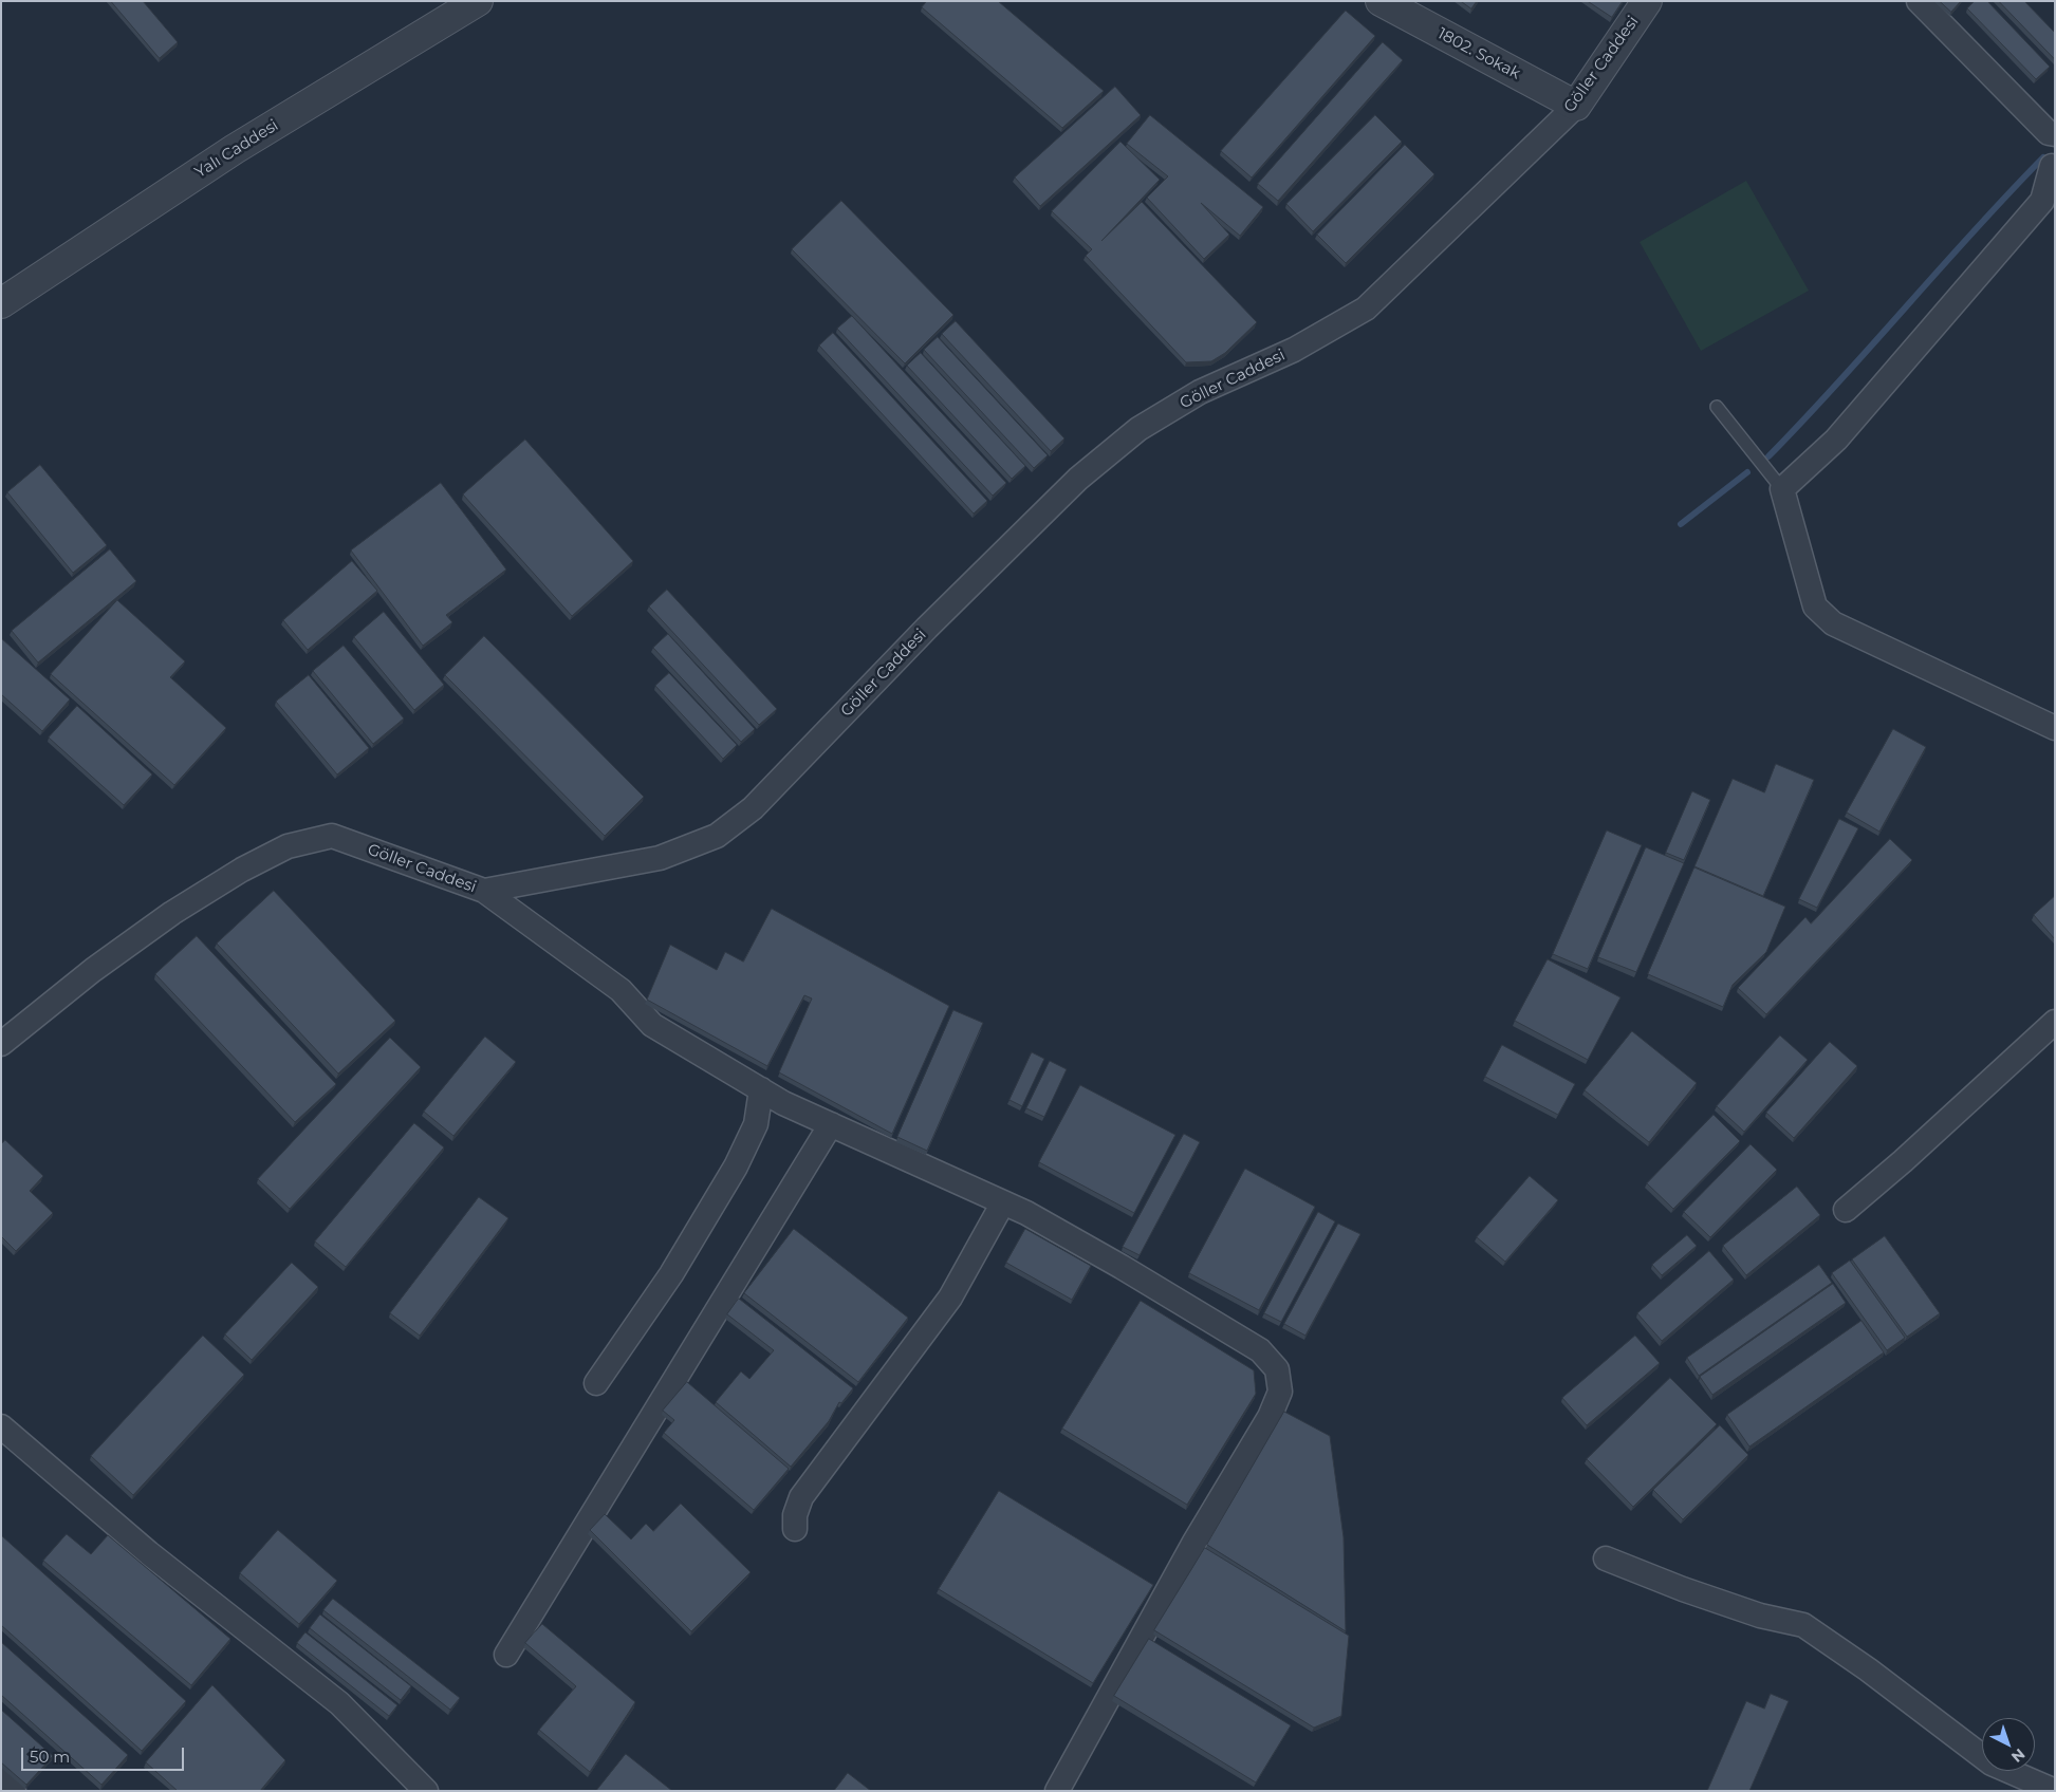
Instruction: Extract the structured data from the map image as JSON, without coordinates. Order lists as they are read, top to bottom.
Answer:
{
  "streets": {
    "street": ["1802. Sokak", "Göller Caddesi", "Yalı Caddesi"]
  },
  "crossings": [
    ["1802. Sokak", "Göller Caddesi"]
  ],
  "scale_bar": "50 m",
  "north": "bottom right"
}
